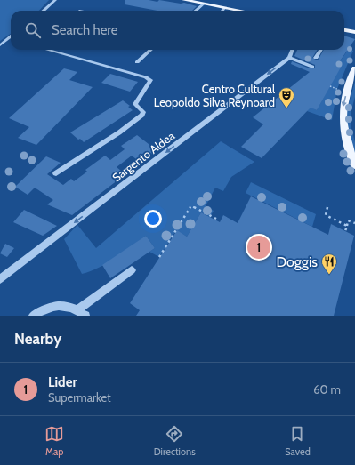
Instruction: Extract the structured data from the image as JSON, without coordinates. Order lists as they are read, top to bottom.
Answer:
{
  "streets": {
    "street": ["Sargento Aldea"]
  },
  "one_way": ["Sargento Aldea"],
  "places": {
    "theatre": ["Centro Cultural Leopoldo Silva Reynoard"],
    "restaurant": ["Doggis"]
  },
  "page": {
    "search": "Search here",
    "pins": "1",
    "heading": "Nearby",
    "list": [
      {
        "mark": "1",
        "name": "Lider",
        "note": "Supermarket",
        "value": "60 m"
      }
    ],
    "nav": ["Map", "Directions", "Saved"]
  }
}
